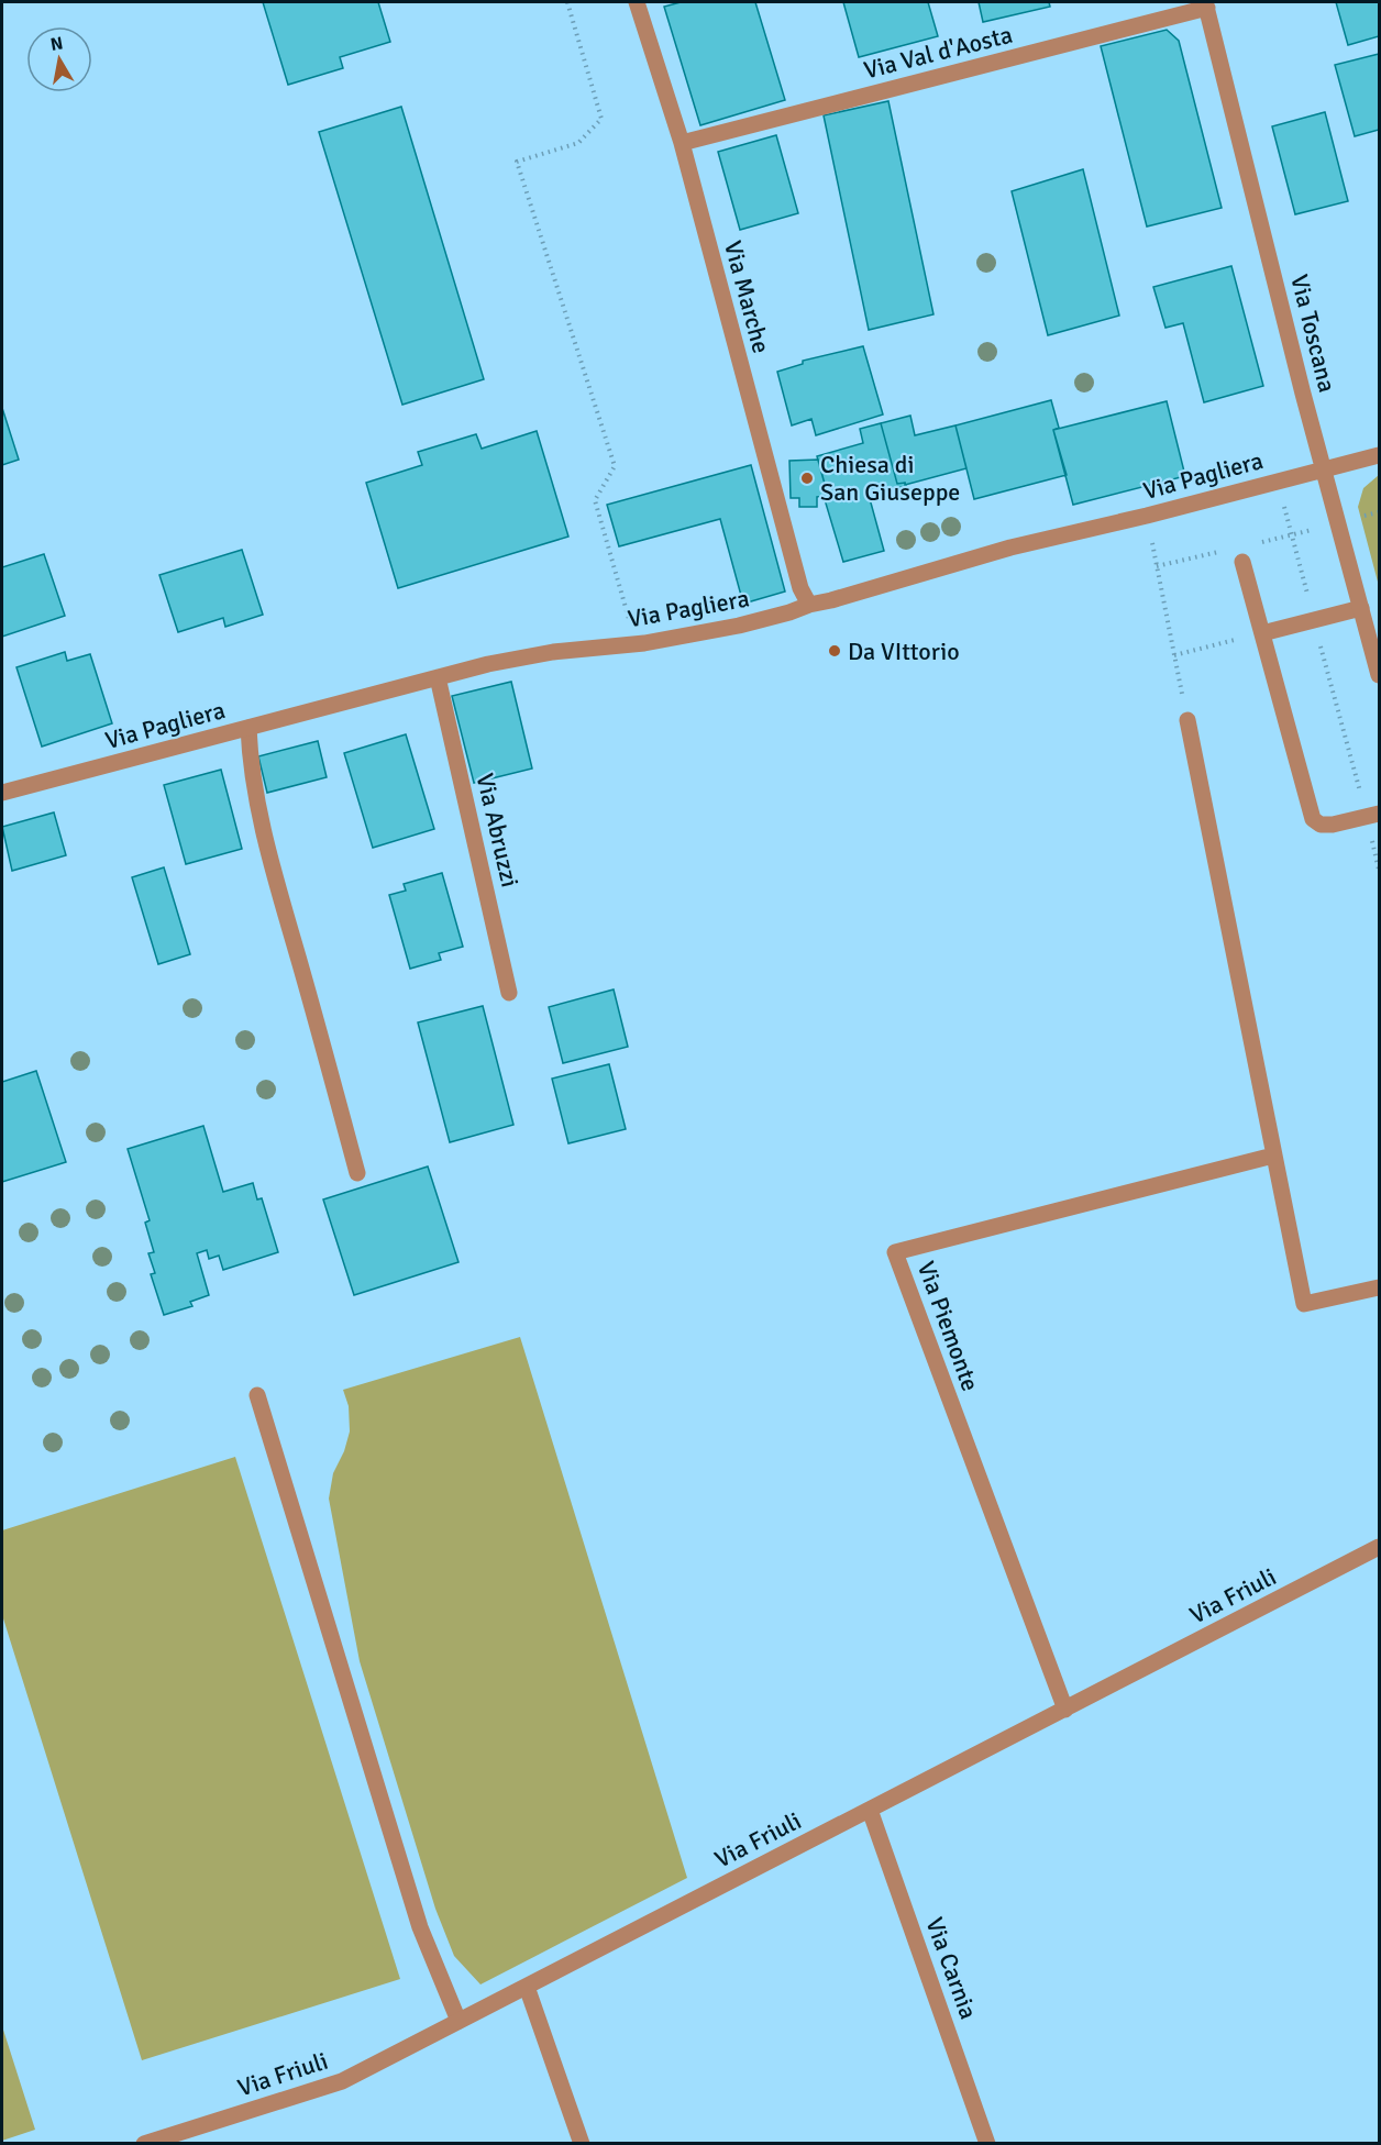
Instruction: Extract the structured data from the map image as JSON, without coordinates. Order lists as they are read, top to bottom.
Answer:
{
  "streets": {
    "street": [
      "Via Val d'Aosta",
      "Via Marche",
      "Via Toscana",
      "Via Pagliera",
      "Via Abruzzi",
      "Via Piemonte",
      "Via Friuli",
      "Via Carnia"
    ]
  },
  "crossings": [
    ["Via Val d'Aosta", "Via Marche"],
    ["Via Val d'Aosta", "Via Toscana"],
    ["Via Marche", "Via Pagliera"],
    ["Via Toscana", "Via Pagliera"],
    ["Via Pagliera", "Via Abruzzi"],
    ["Via Piemonte", "Via Friuli"],
    ["Via Friuli", "Via Carnia"]
  ],
  "places": ["Chiesa di San Giuseppe", "Da VIttorio"],
  "north": "top"
}
